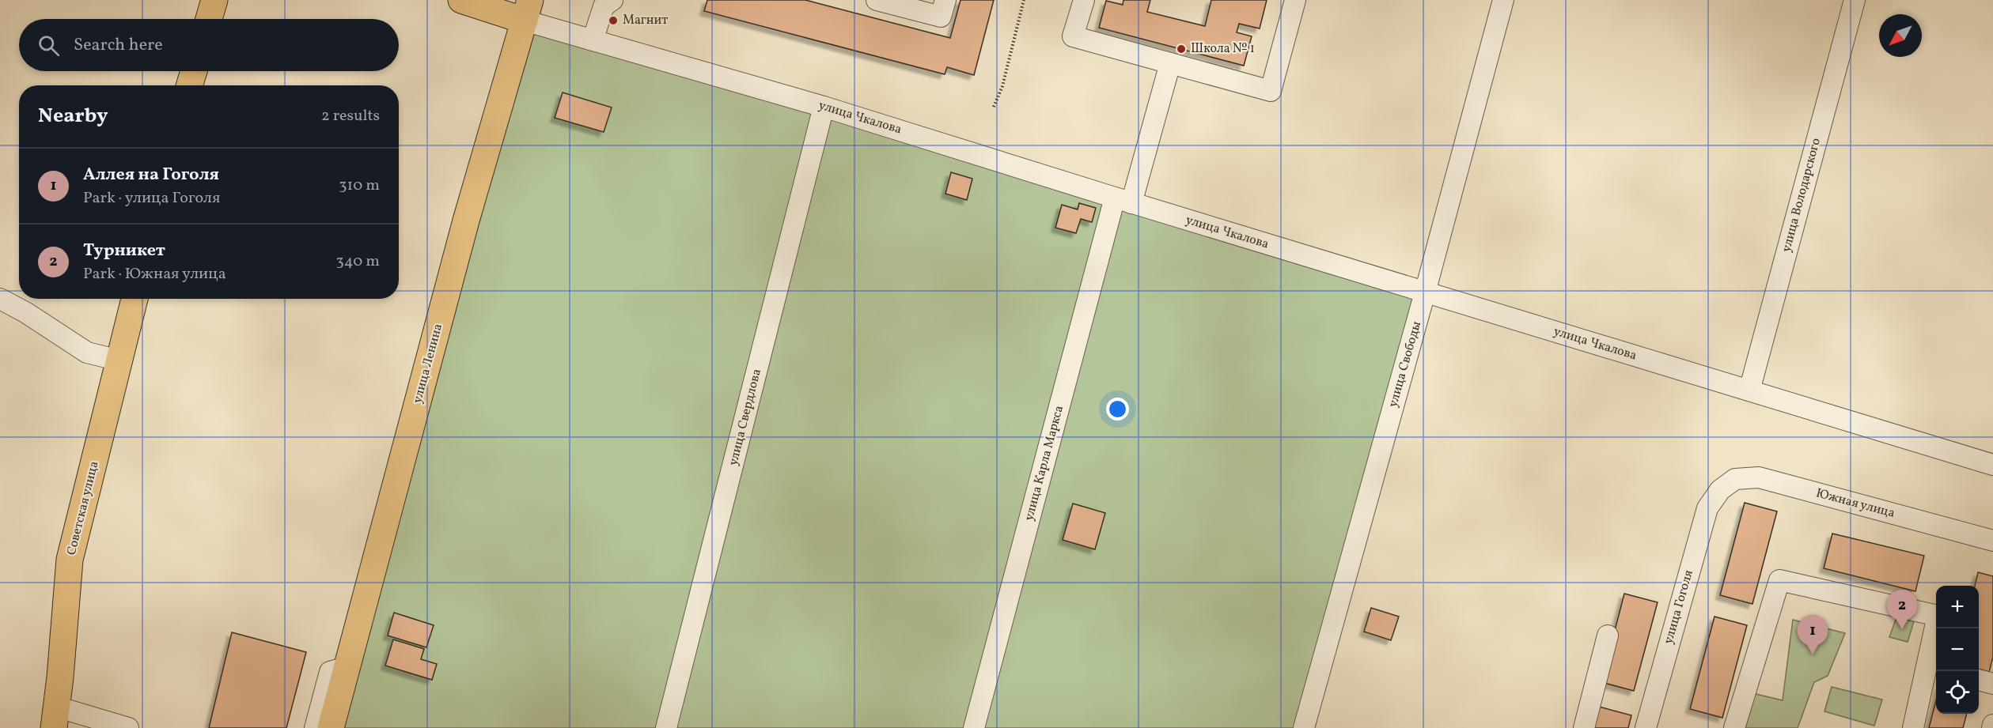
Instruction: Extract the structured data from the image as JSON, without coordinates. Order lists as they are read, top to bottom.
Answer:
{
  "streets": {
    "main road": ["улица Чкалова", "улица Ленина", "Советская улица"],
    "street": [
      "улица Володарского",
      "улица Свободы",
      "улица Свердлова",
      "улица Карла Маркса",
      "Южная улица",
      "улица Гоголя"
    ]
  },
  "crossings": [
    ["улица Чкалова", "улица Володарского"],
    ["улица Чкалова", "улица Ленина"],
    ["улица Чкалова", "улица Свободы"],
    ["улица Чкалова", "улица Свердлова"],
    ["улица Чкалова", "улица Карла Маркса"],
    ["Южная улица", "улица Гоголя"]
  ],
  "places": ["Магнит", "Школа № 1"],
  "north": "bottom left",
  "page": {
    "search": "Search here",
    "heading": ["Nearby", "2 results"],
    "list": [
      {
        "mark": "1",
        "name": "Аллея на Гоголя",
        "note": "Park · улица Гоголя",
        "value": "310 m"
      },
      {
        "mark": "2",
        "name": "Турникет",
        "note": "Park · Южная улица",
        "value": "340 m"
      }
    ],
    "map_buttons": ["+", "−"],
    "pins": ["2", "1"]
  }
}
